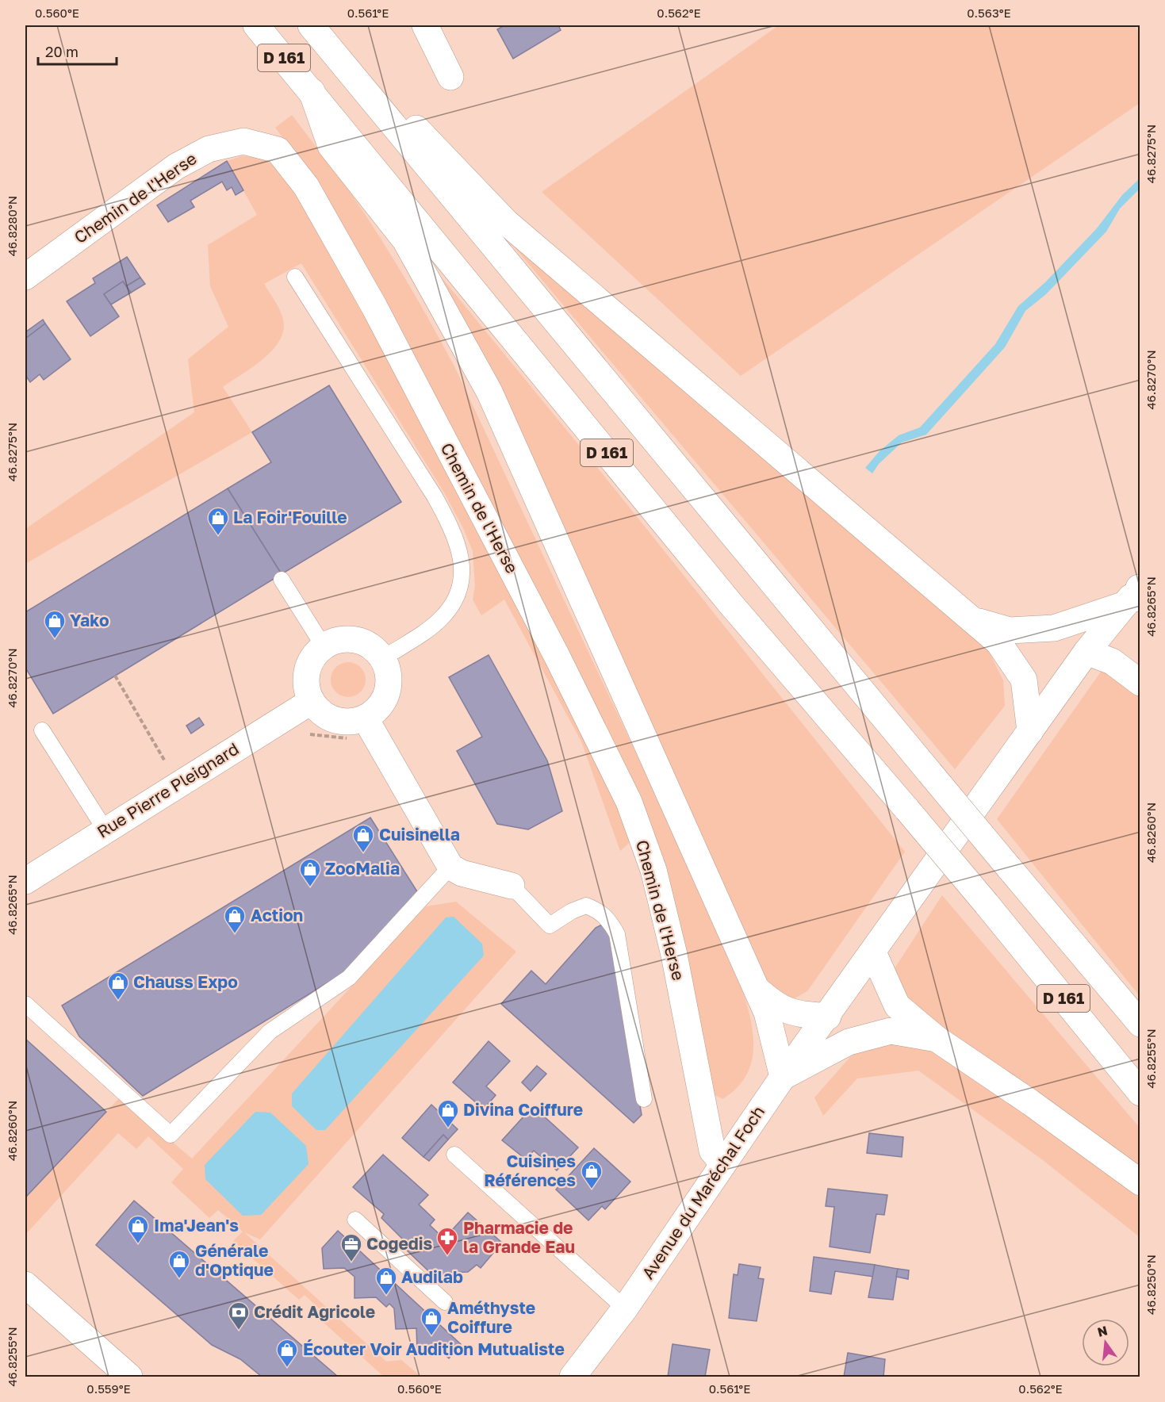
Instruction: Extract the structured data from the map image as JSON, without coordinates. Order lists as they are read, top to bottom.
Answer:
{
  "streets": {
    "main road": [
      "D 161",
      "Chemin de l'Herse",
      "Rue Pierre Pleignard",
      "Avenue du Maréchal Foch"
    ]
  },
  "crossings": [
    ["Chemin de l'Herse", "Avenue du Maréchal Foch"]
  ],
  "places": {
    "shop": [
      "La Foir'Fouille",
      "Yako",
      "Cuisinella",
      "ZooMalia",
      "Action",
      "Chauss Expo",
      "Divina Coiffure",
      "Cuisines Références",
      "Ima'Jean's",
      "Générale d'Optique",
      "Audilab",
      "Améthyste Coiffure",
      "Écouter Voir Audition Mutualiste"
    ],
    "pharmacy": ["Pharmacie de la Grande Eau"],
    "office": ["Cogedis"],
    "bank": ["Crédit Agricole"]
  },
  "scale_bar": "20 m",
  "north": "top",
  "coordinates": [
    "0.560°E",
    "0.561°E",
    "0.562°E",
    "0.563°E",
    "46.8275°N",
    "46.8280°N",
    "46.8270°N",
    "46.8265°N",
    "46.8260°N",
    "46.8255°N",
    "46.8250°N",
    "0.559°E"
  ]
}
